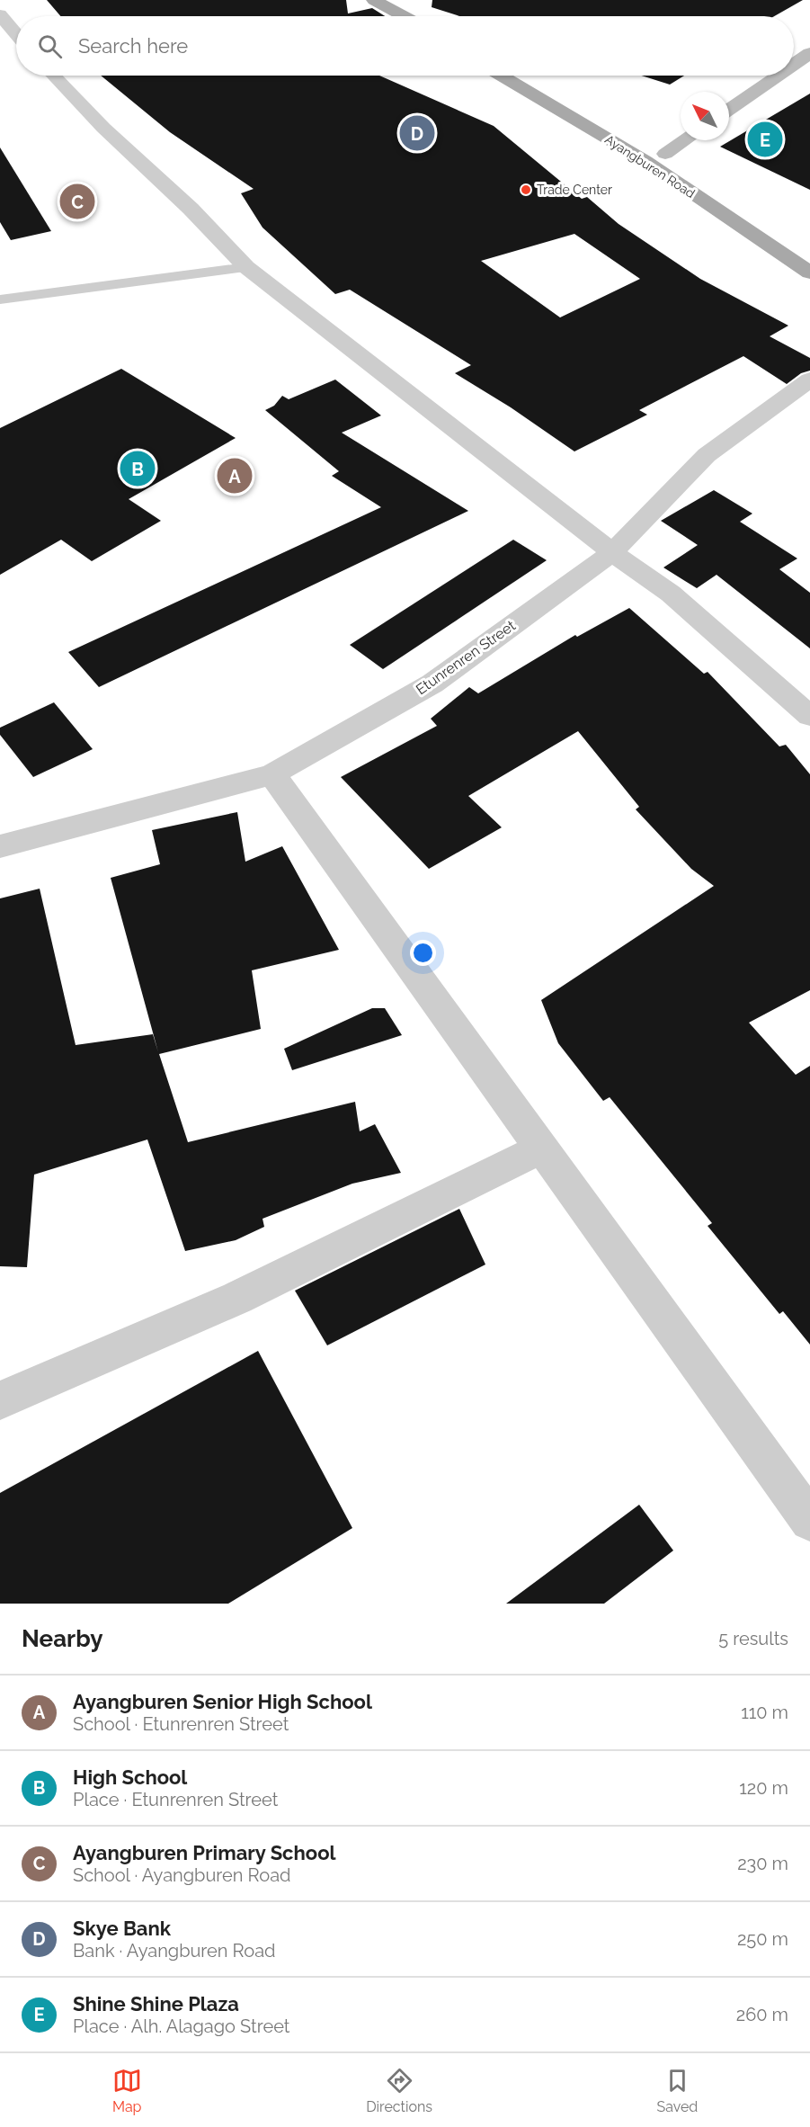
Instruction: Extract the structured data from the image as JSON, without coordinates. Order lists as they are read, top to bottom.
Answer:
{
  "streets": {
    "main road": ["Ayangburen Road"],
    "street": ["Etunrenren Street"]
  },
  "places": ["Trade Center"],
  "north": "top left",
  "page": {
    "search": "Search here",
    "pins": [
      "D",
      "E",
      "C",
      "B",
      "A"
    ],
    "heading": ["Nearby", "5 results"],
    "list": [
      {
        "mark": "A",
        "name": "Ayangburen Senior High School",
        "note": "School · Etunrenren Street",
        "value": "110 m"
      },
      {
        "mark": "B",
        "name": "High School",
        "note": "Place · Etunrenren Street",
        "value": "120 m"
      },
      {
        "mark": "C",
        "name": "Ayangburen Primary School",
        "note": "School · Ayangburen Road",
        "value": "230 m"
      },
      {
        "mark": "D",
        "name": "Skye Bank",
        "note": "Bank · Ayangburen Road",
        "value": "250 m"
      },
      {
        "mark": "E",
        "name": "Shine Shine Plaza",
        "note": "Place · Alh. Alagago Street",
        "value": "260 m"
      }
    ],
    "nav": ["Map", "Directions", "Saved"]
  }
}
